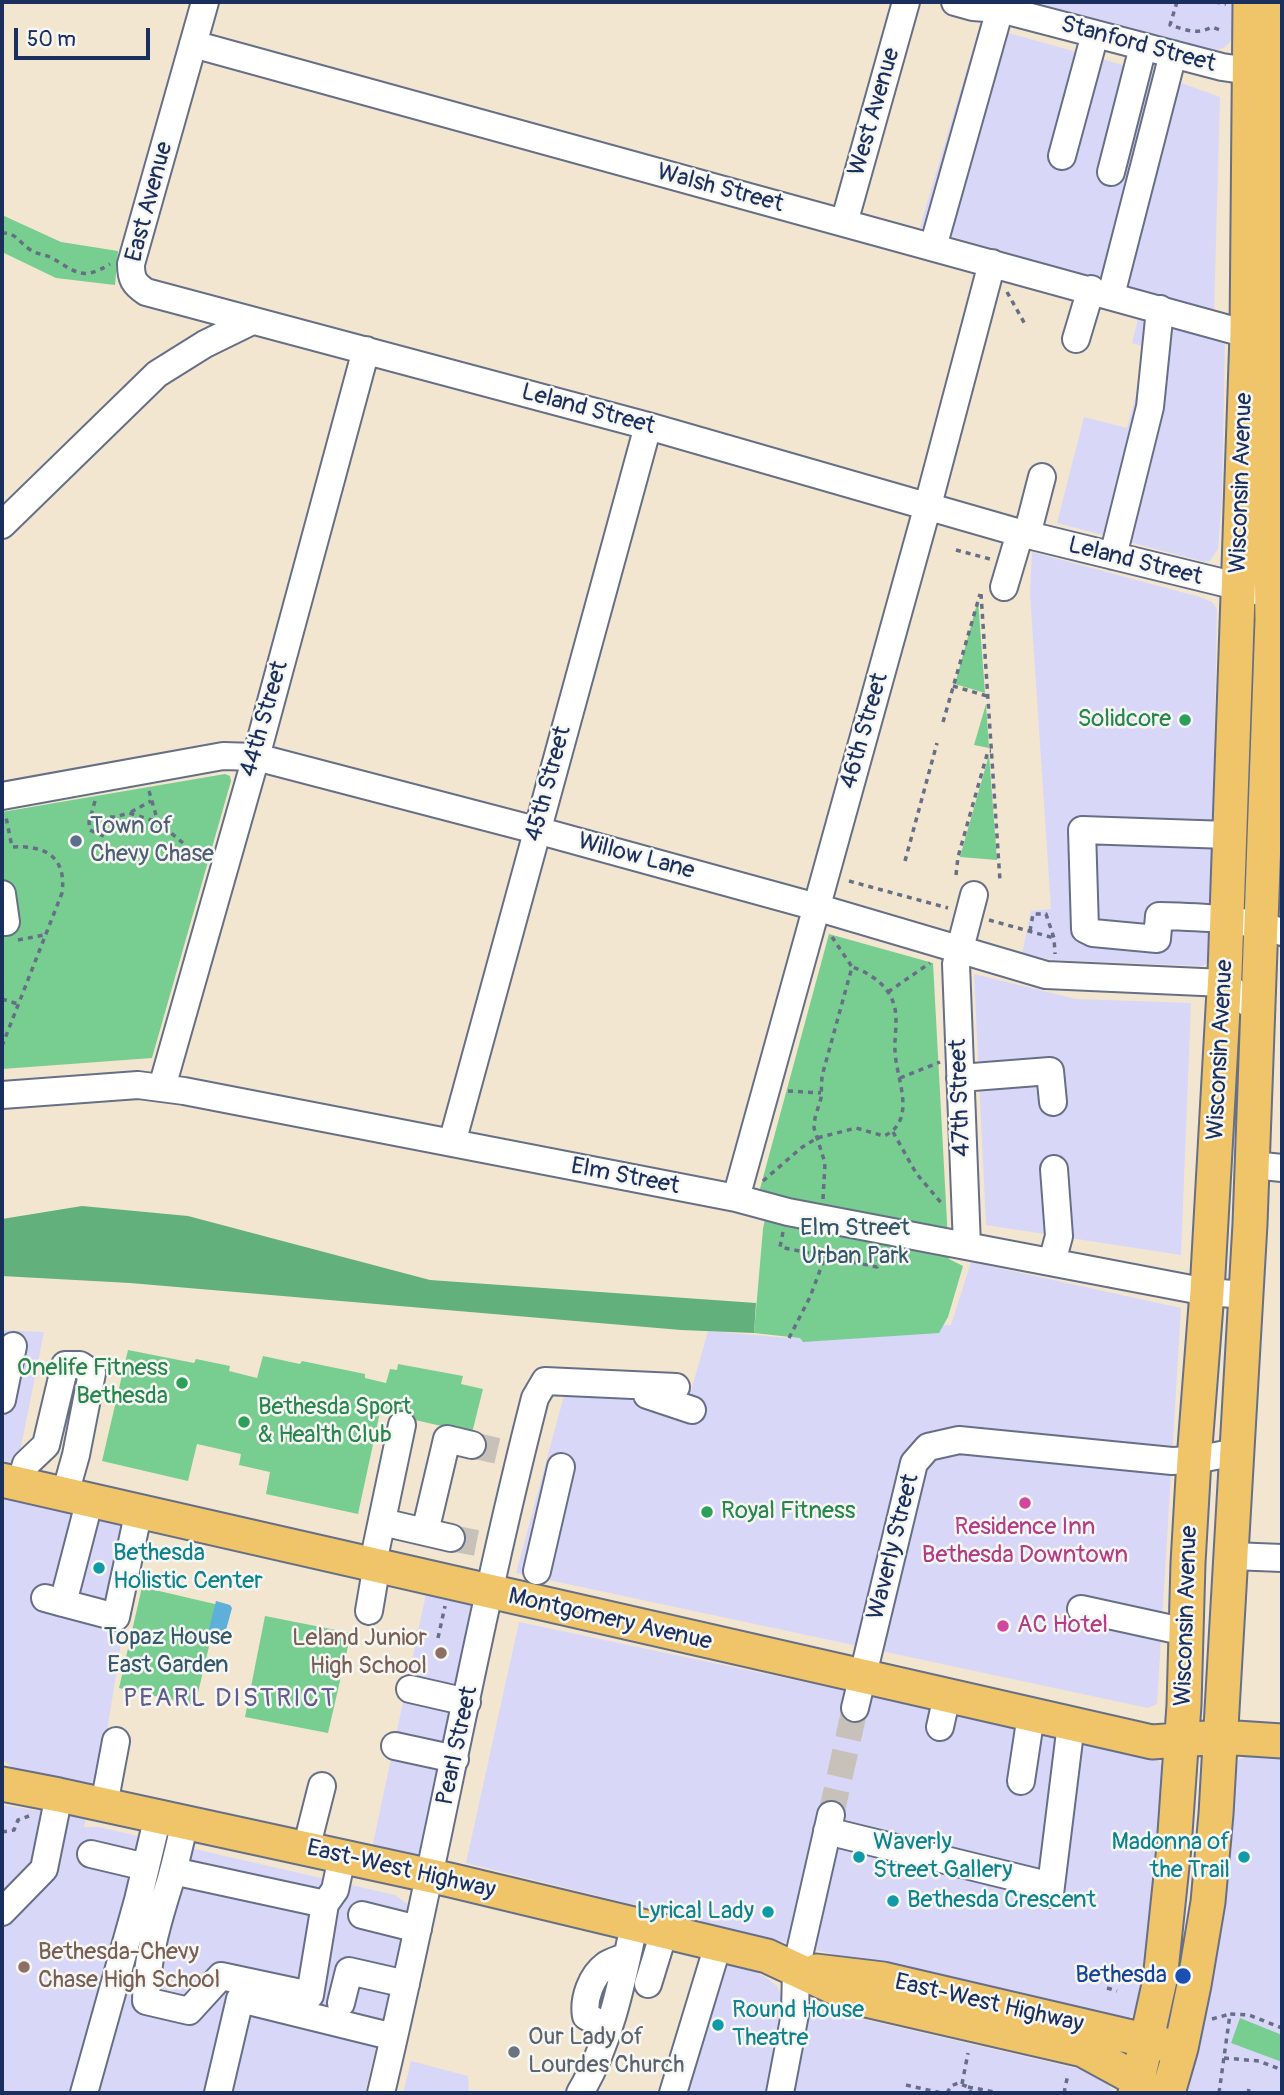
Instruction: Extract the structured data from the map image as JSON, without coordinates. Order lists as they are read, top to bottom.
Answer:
{
  "streets": {
    "main road": ["Wisconsin Avenue", "Montgomery Avenue", "East-West Highway"],
    "street": [
      "Stanford Street",
      "West Avenue",
      "Walsh Street",
      "East Avenue",
      "Leland Street",
      "44th Street",
      "46th Street",
      "45th Street",
      "Willow Lane",
      "47th Street",
      "Elm Street",
      "Waverly Street",
      "Pearl Street"
    ]
  },
  "crossings": [
    ["Stanford Street", "Wisconsin Avenue"],
    ["West Avenue", "Walsh Street"],
    ["Walsh Street", "East Avenue"],
    ["Walsh Street", "Wisconsin Avenue"],
    ["Walsh Street", "46th Street"],
    ["East Avenue", "Leland Street"],
    ["Leland Street", "Wisconsin Avenue"],
    ["Leland Street", "44th Street"],
    ["Leland Street", "46th Street"],
    ["Leland Street", "45th Street"],
    ["Wisconsin Avenue", "Willow Lane"],
    ["Wisconsin Avenue", "Elm Street"],
    ["Wisconsin Avenue", "Waverly Street"],
    ["Wisconsin Avenue", "Montgomery Avenue"],
    ["Wisconsin Avenue", "East-West Highway"],
    ["44th Street", "Willow Lane"],
    ["44th Street", "Elm Street"],
    ["46th Street", "Willow Lane"],
    ["46th Street", "Elm Street"],
    ["45th Street", "Willow Lane"],
    ["45th Street", "Elm Street"],
    ["Willow Lane", "47th Street"],
    ["47th Street", "Elm Street"],
    ["Waverly Street", "Montgomery Avenue"],
    ["Montgomery Avenue", "Pearl Street"],
    ["Pearl Street", "East-West Highway"]
  ],
  "districts": ["PEARL DISTRICT"],
  "parks": ["Elm Street Urban Park", "Topaz House East Garden"],
  "places": [
    "Solidcore",
    "Town of Chevy Chase",
    "Onelife Fitness Bethesda",
    "Bethesda Sport & Health Club",
    "Residence Inn Bethesda Downtown",
    "Royal Fitness",
    "Bethesda Holistic Center",
    "AC Hotel",
    "Leland Junior High School",
    "Waverly Street Gallery",
    "Madonna of the Trail",
    "Bethesda Crescent",
    "Lyrical Lady",
    "Bethesda-Chevy Chase High School",
    "Bethesda",
    "Round House Theatre",
    "Our Lady of Lourdes Church"
  ],
  "scale_bar": "50 m"
}
